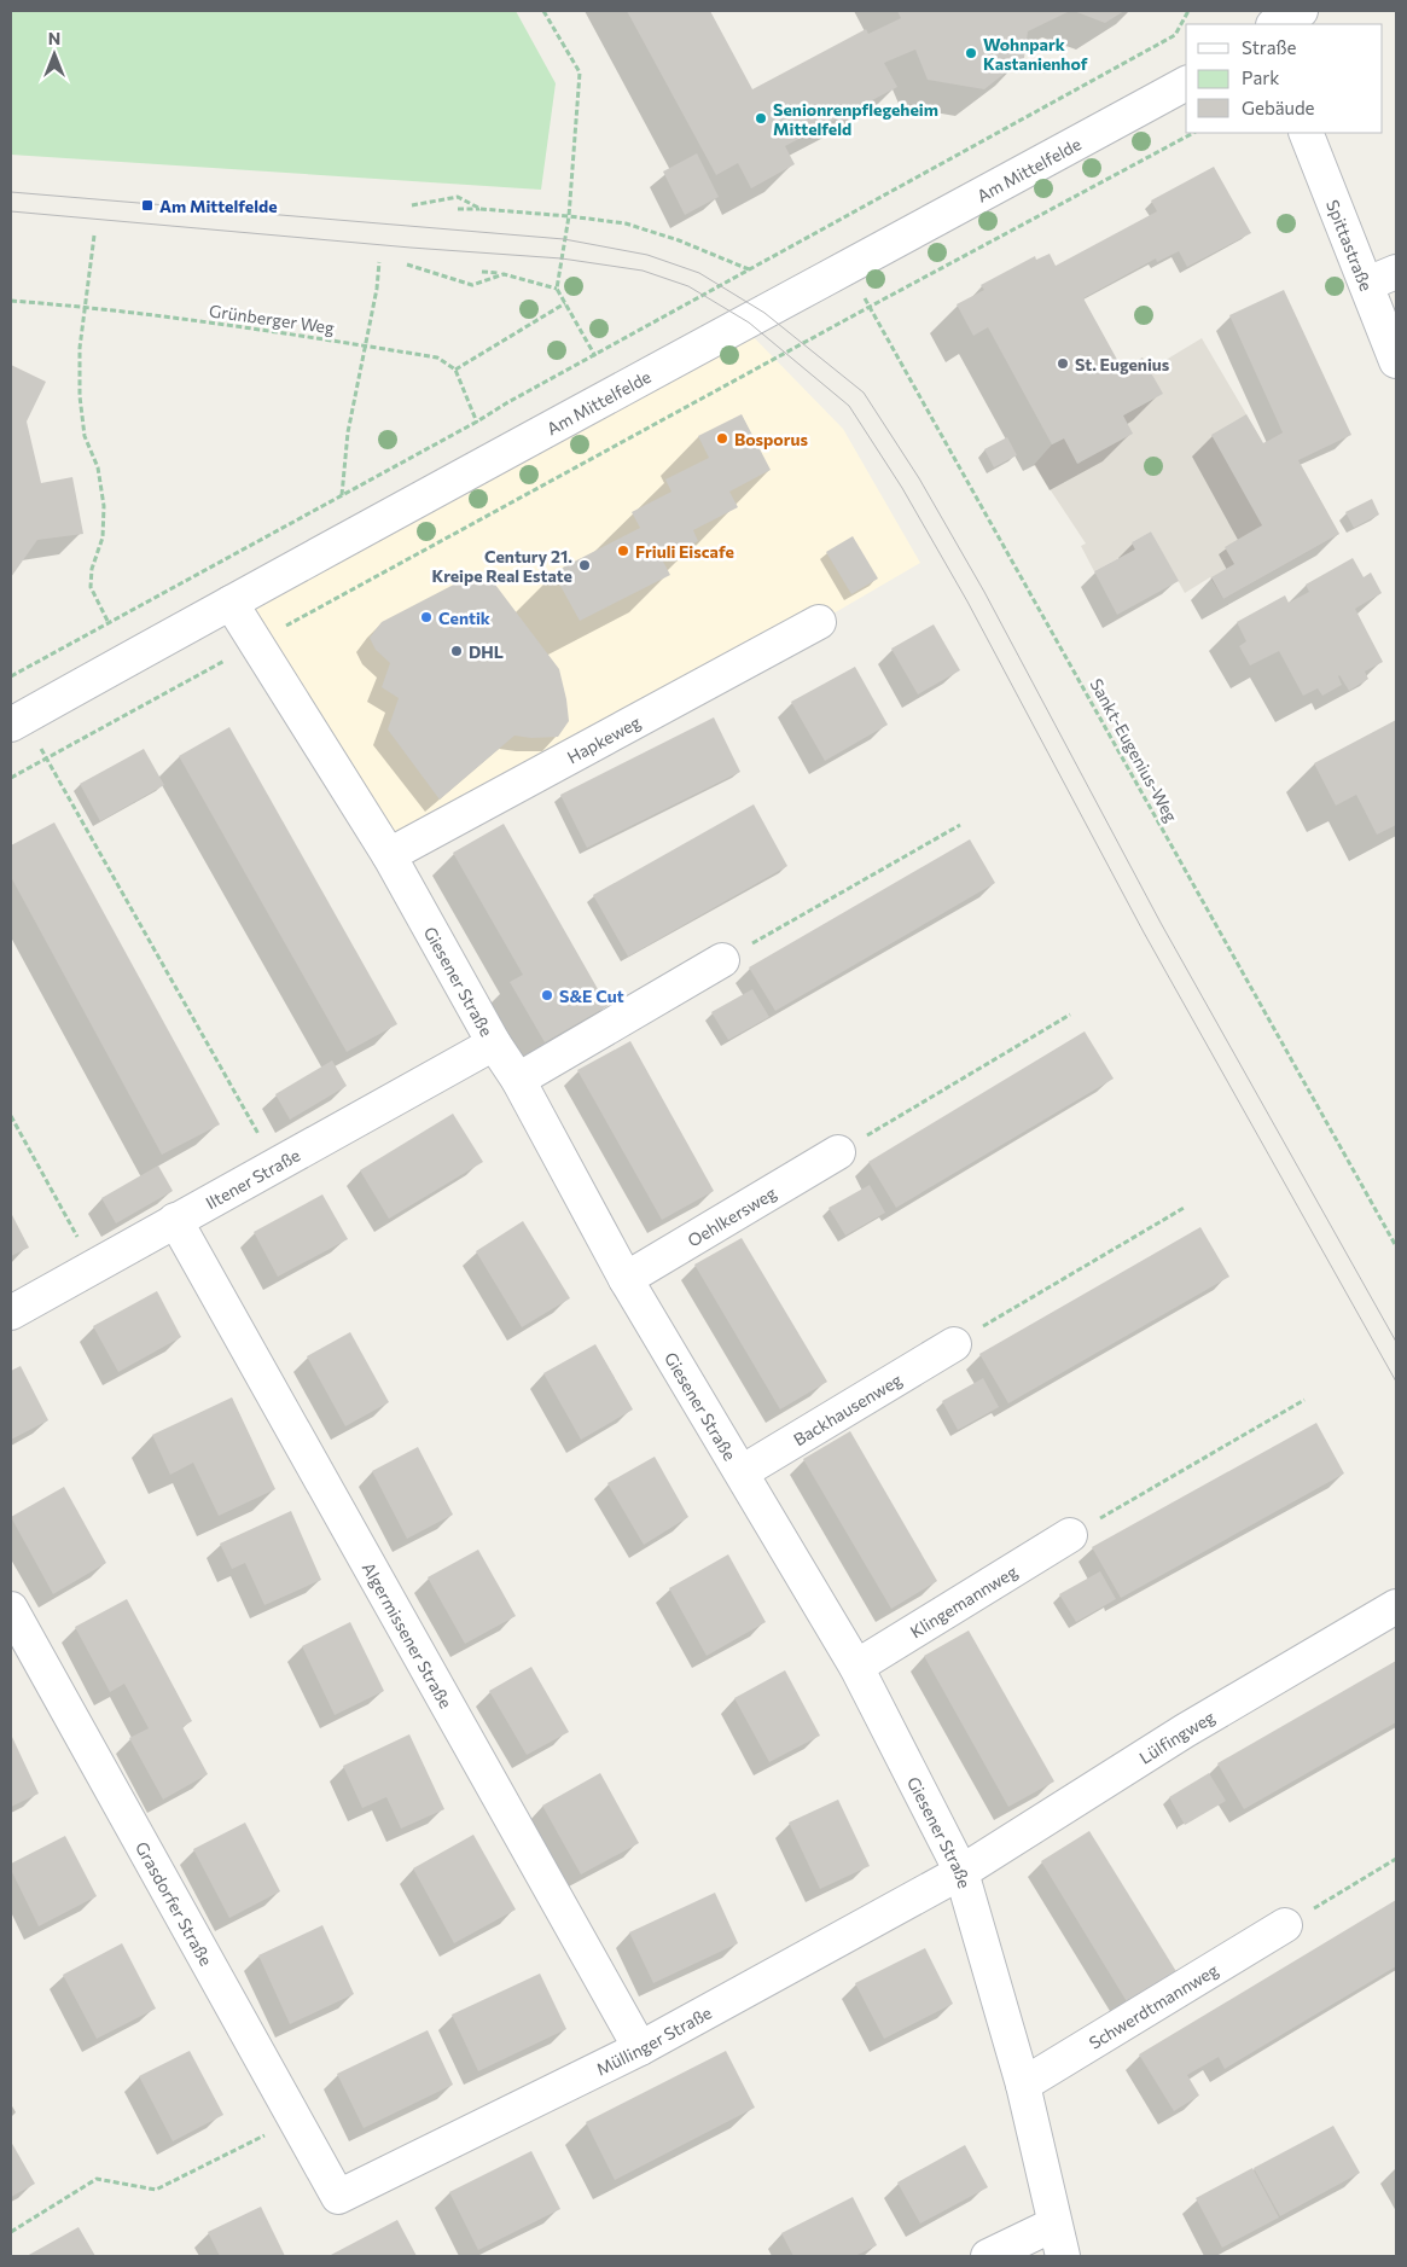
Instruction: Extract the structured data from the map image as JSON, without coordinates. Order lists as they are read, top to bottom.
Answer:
{
  "streets": {
    "street": [
      "Am Mittelfelde",
      "Spittastraße",
      "Hapkeweg",
      "Giesener Straße",
      "Iltener Straße",
      "Oehlkersweg",
      "Backhausenweg",
      "Klingemannweg",
      "Algermissener Straße",
      "Lülfingweg",
      "Grasdorfer Straße",
      "Schwerdtmannweg",
      "Müllinger Straße"
    ],
    "path": ["Grünberger Weg", "Sankt-Eugenius-Weg"]
  },
  "crossings": [
    ["Am Mittelfelde", "Sankt-Eugenius-Weg"],
    ["Am Mittelfelde", "Giesener Straße"],
    ["Hapkeweg", "Giesener Straße"],
    ["Giesener Straße", "Iltener Straße"],
    ["Giesener Straße", "Oehlkersweg"],
    ["Giesener Straße", "Backhausenweg"],
    ["Giesener Straße", "Klingemannweg"],
    ["Giesener Straße", "Lülfingweg"],
    ["Giesener Straße", "Schwerdtmannweg"],
    ["Giesener Straße", "Müllinger Straße"],
    ["Iltener Straße", "Algermissener Straße"],
    ["Algermissener Straße", "Müllinger Straße"],
    ["Lülfingweg", "Müllinger Straße"],
    ["Grasdorfer Straße", "Müllinger Straße"]
  ],
  "places": {
    "other": [
      "Wohnpark Kastanienhof",
      "Senionrenpflegeheim Mittelfeld",
      "St. Eugenius",
      "Bosporus",
      "Friuli Eiscafe",
      "Century 21. Kreipe Real Estate",
      "Centik",
      "DHL",
      "S&E Cut"
    ],
    "transit": ["Am Mittelfelde"]
  },
  "legend": ["Straße", "Park", "Gebäude"],
  "north": "top"
}
